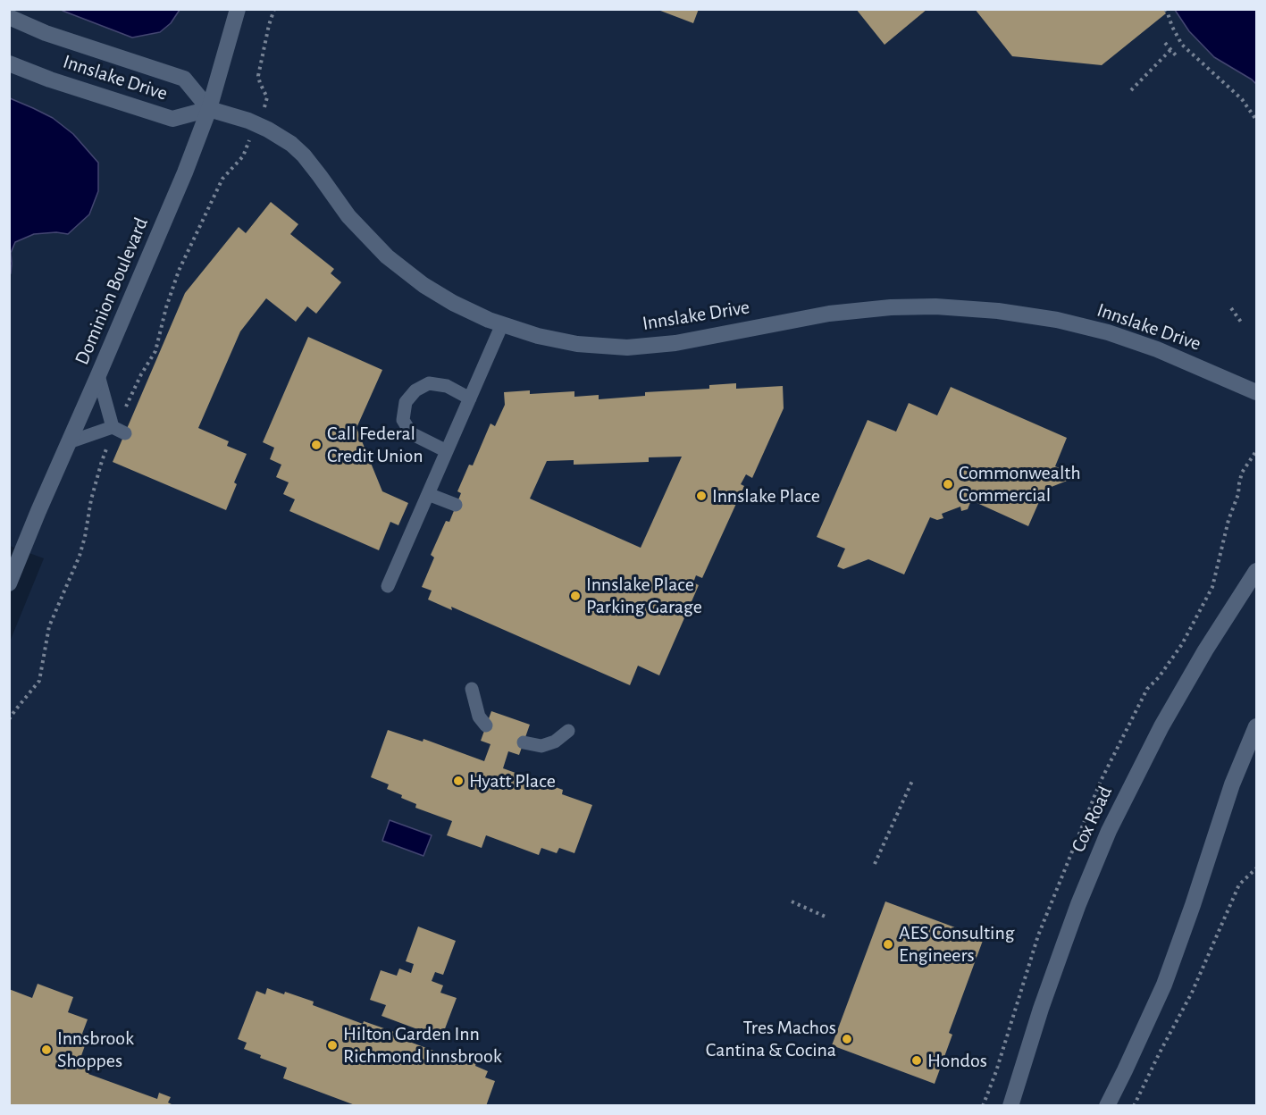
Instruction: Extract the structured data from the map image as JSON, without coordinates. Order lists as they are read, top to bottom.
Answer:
{
  "streets": {
    "street": ["Innslake Drive", "Dominion Boulevard", "Cox Road"]
  },
  "crossings": [
    ["Innslake Drive", "Dominion Boulevard"]
  ],
  "places": [
    "Call Federal Credit Union",
    "Commonwealth Commercial",
    "Innslake Place",
    "Innslake Place Parking Garage",
    "Hyatt Place",
    "AES Consulting Engineers",
    "Tres Machos Cantina & Cocina",
    "Hilton Garden Inn Richmond Innsbrook",
    "Innsbrook Shoppes",
    "Hondos"
  ]
}
